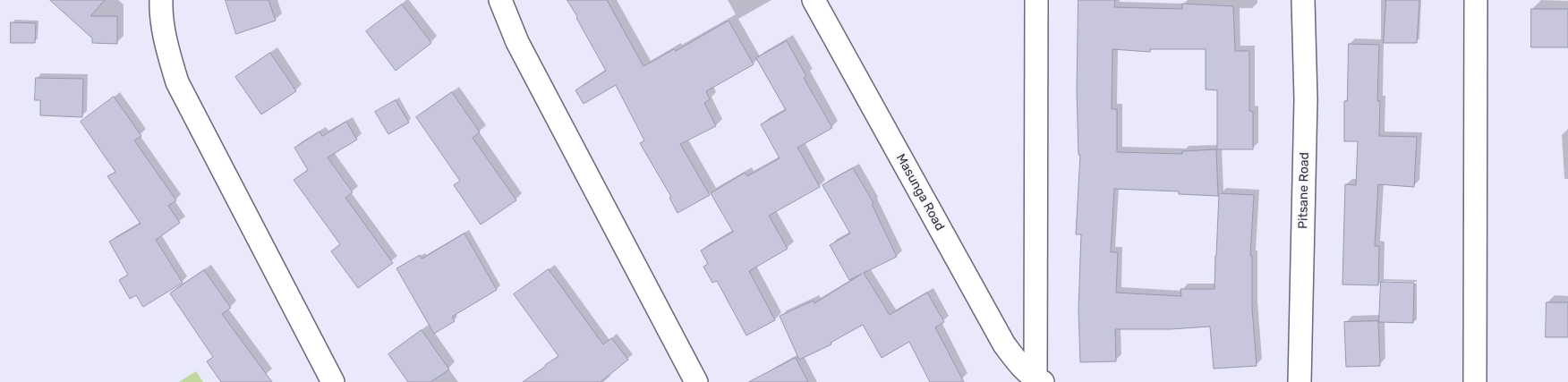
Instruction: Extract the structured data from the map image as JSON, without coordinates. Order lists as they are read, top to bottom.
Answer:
{
  "streets": {
    "street": ["Pitsane Road", "Masunga Road"]
  }
}
